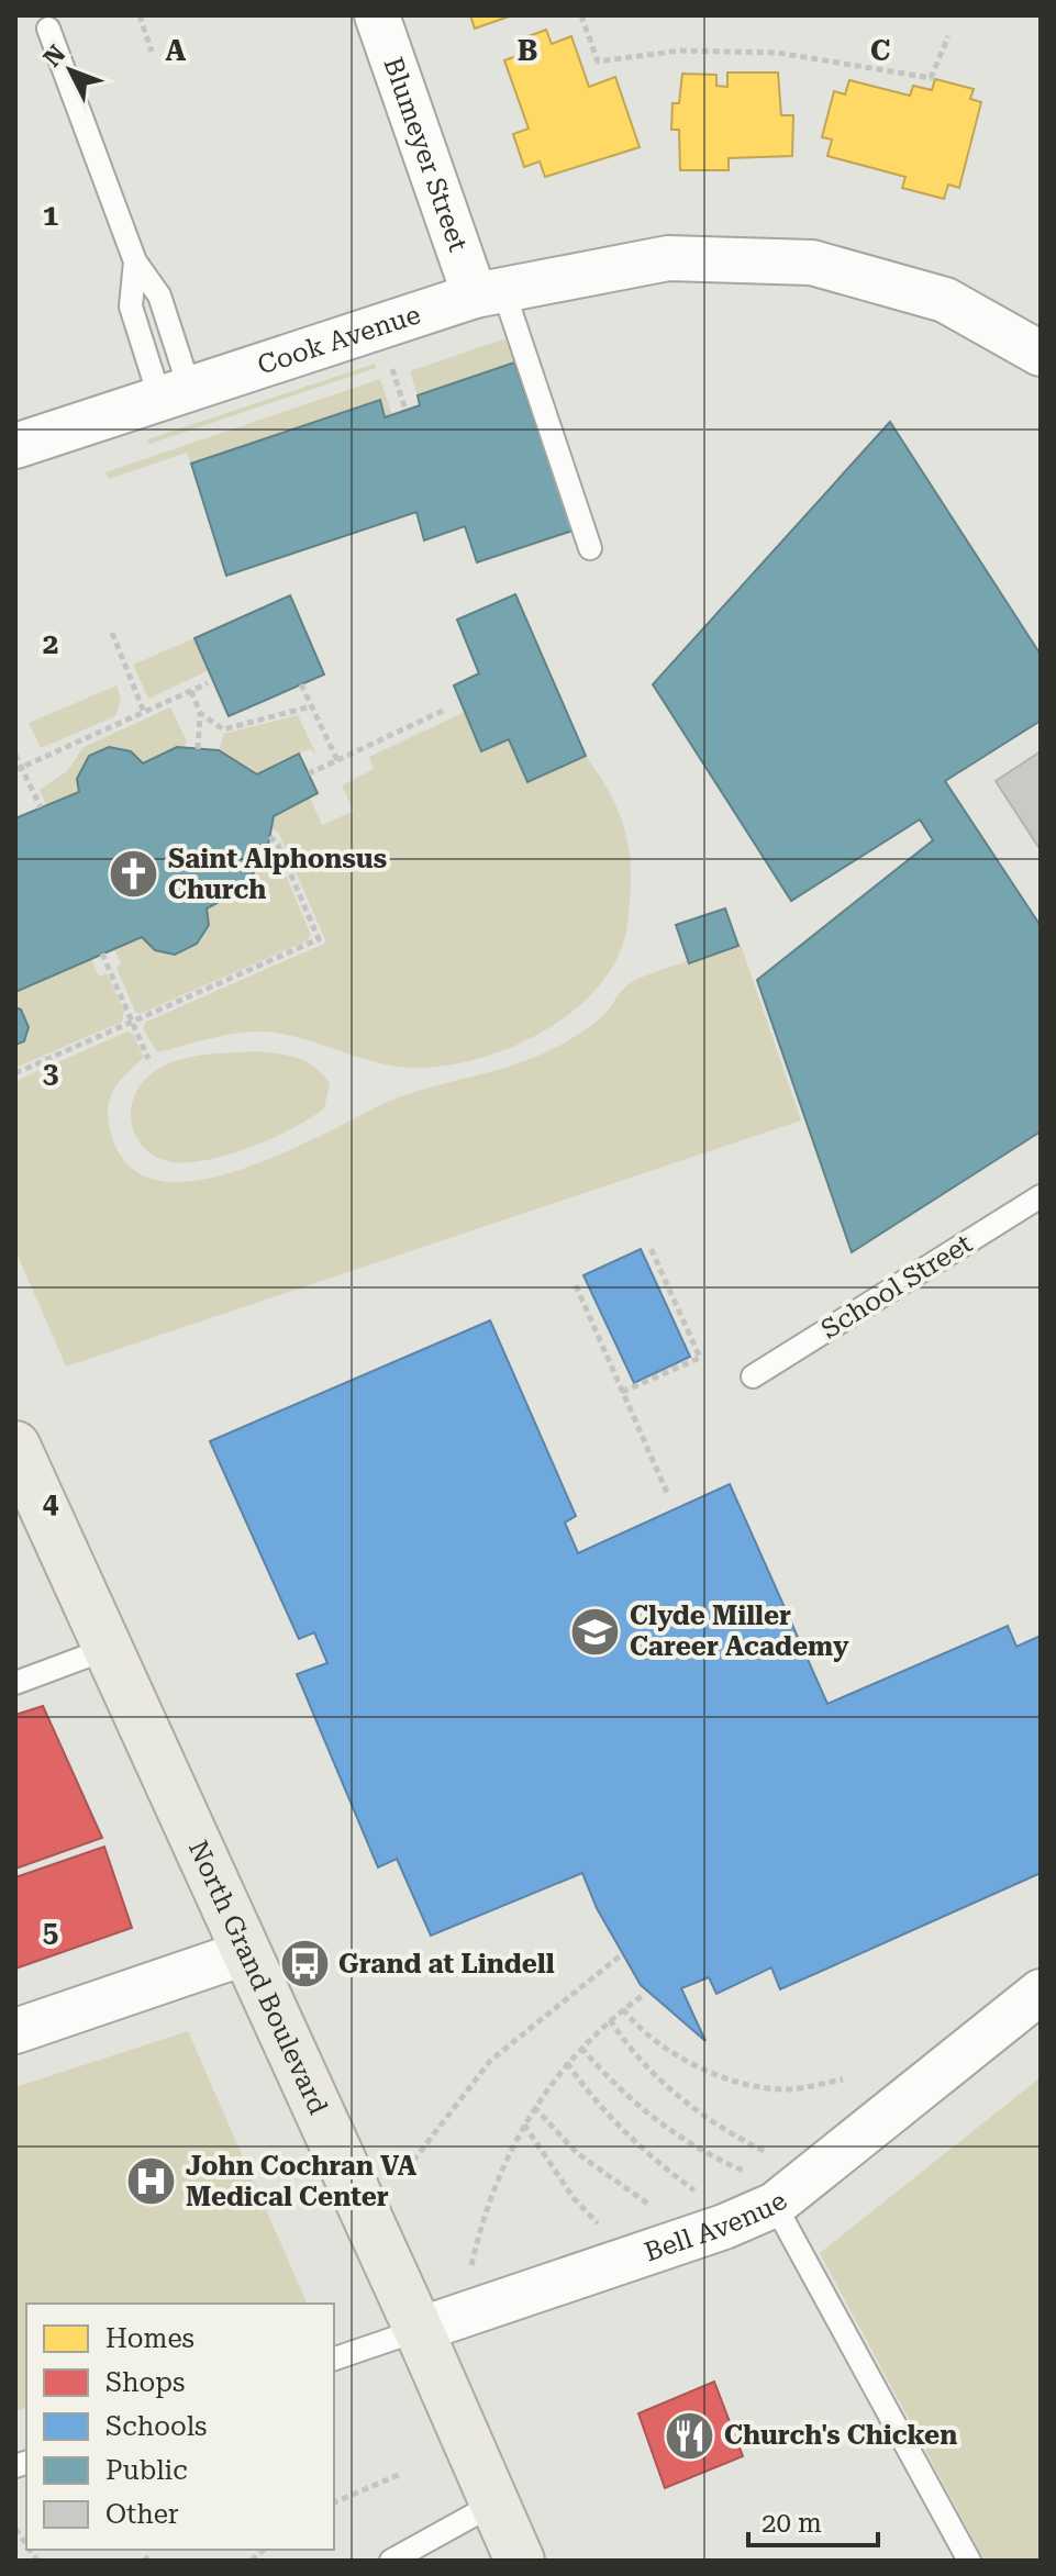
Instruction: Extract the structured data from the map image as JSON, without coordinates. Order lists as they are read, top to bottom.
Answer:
{
  "streets": {
    "main road": ["North Grand Boulevard"],
    "street": ["Blumeyer Street", "Cook Avenue", "Bell Avenue"],
    "lane": ["School Street"]
  },
  "crossings": [
    ["Blumeyer Street", "Cook Avenue"],
    ["North Grand Boulevard", "Bell Avenue"]
  ],
  "places": {
    "church": ["Saint Alphonsus Church"],
    "school or university": ["Clyde Miller Career Academy"],
    "bus stop": ["Grand at Lindell"],
    "hospital": ["John Cochran VA Medical Center"],
    "restaurant": ["Church's Chicken"]
  },
  "legend": [
    "Homes",
    "Shops",
    "Schools",
    "Public",
    "Other"
  ],
  "scale_bar": "20 m",
  "north": "top left",
  "grid": {
    "columns": ["A", "B", "C"],
    "rows": [
      "1",
      "2",
      "3",
      "4",
      "5"
    ]
  }
}
